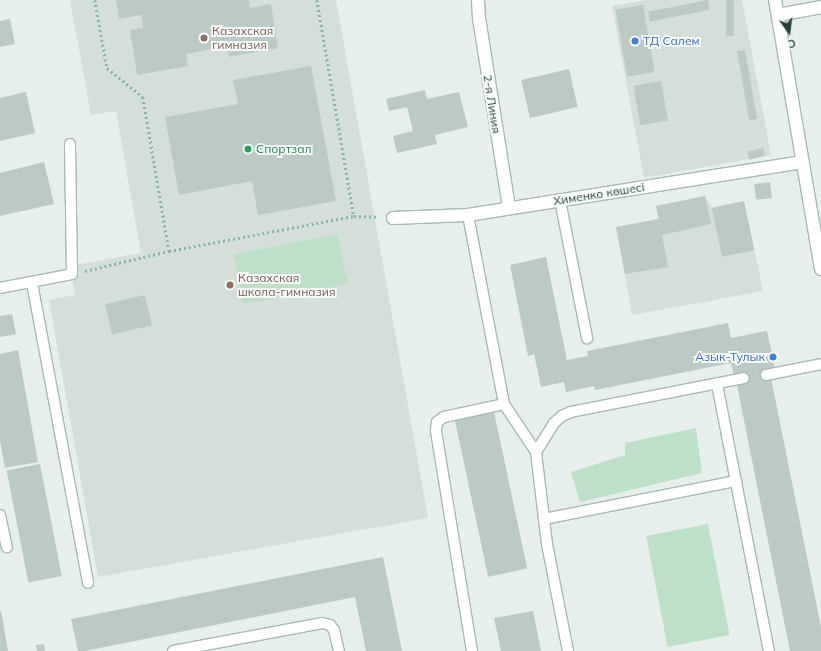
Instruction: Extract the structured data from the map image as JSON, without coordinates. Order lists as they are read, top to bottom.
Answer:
{
  "streets": {
    "street": ["2-я Линия", "Хименко көшесі"]
  },
  "crossings": [
    ["2-я Линия", "Хименко көшесі"]
  ],
  "places": [
    "Казахская гимназия",
    "ТД Салем",
    "Спортзал",
    "Казахская школа-гимназия",
    "Азык-Тулык"
  ],
  "north": "bottom"
}
